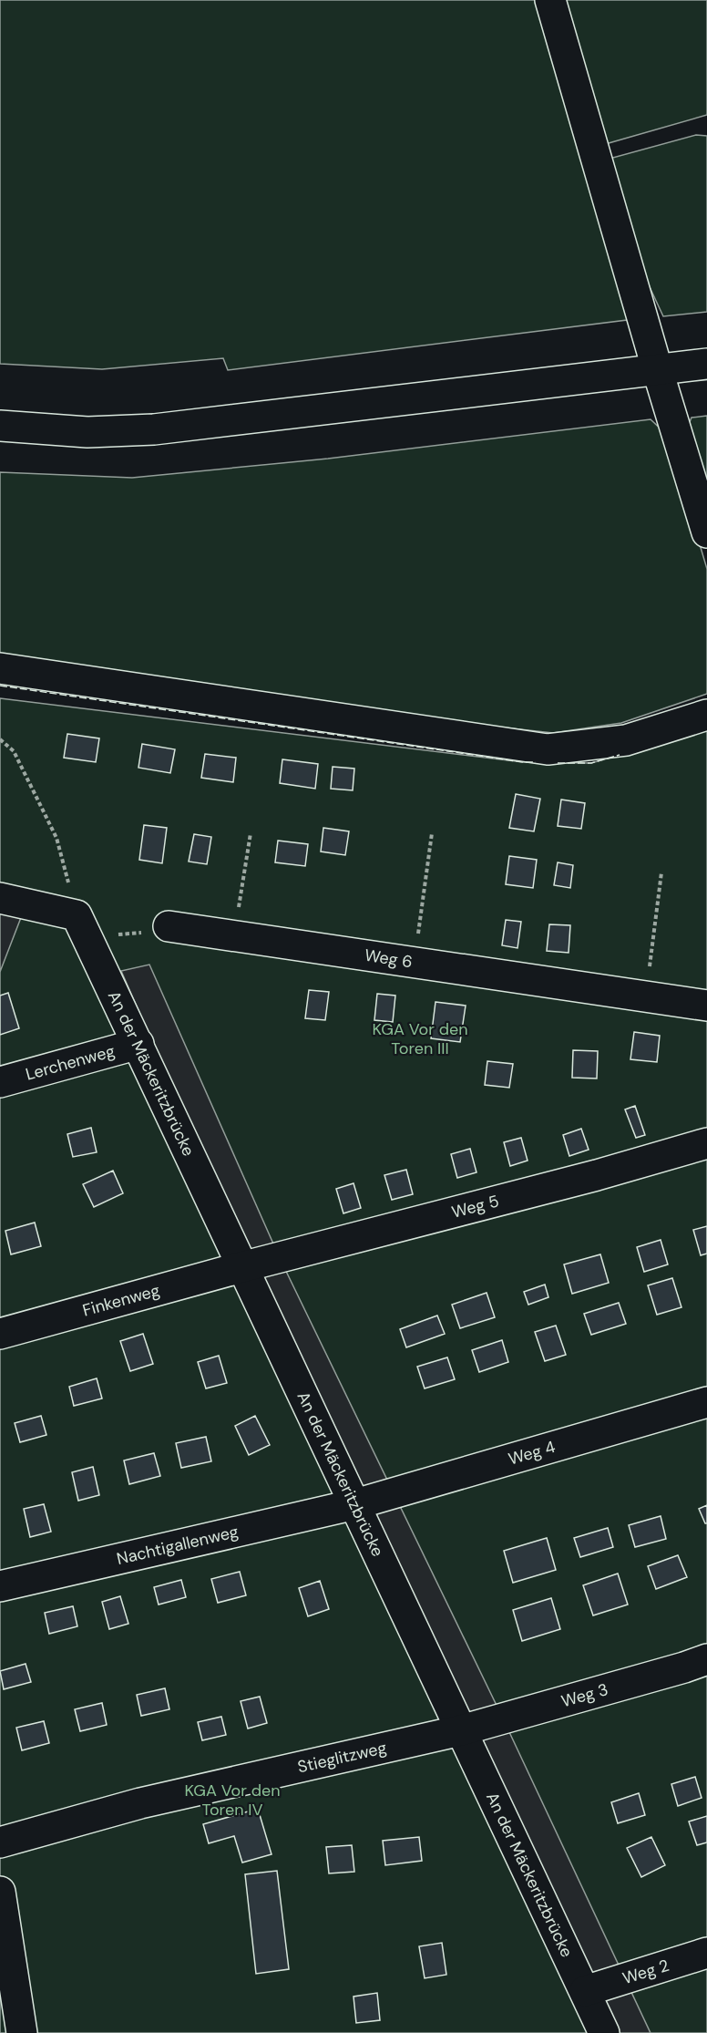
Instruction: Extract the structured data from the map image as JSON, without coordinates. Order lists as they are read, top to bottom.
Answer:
{
  "streets": {
    "lane": [
      "Weg 6",
      "Lerchenweg",
      "An der Mäckeritzbrücke",
      "Weg 5",
      "Finkenweg",
      "Weg 4",
      "Nachtigallenweg",
      "Weg 3",
      "Stieglitzweg",
      "Weg 2"
    ]
  },
  "crossings": [
    ["Lerchenweg", "An der Mäckeritzbrücke"],
    ["An der Mäckeritzbrücke", "Weg 5"],
    ["An der Mäckeritzbrücke", "Finkenweg"],
    ["An der Mäckeritzbrücke", "Weg 4"],
    ["An der Mäckeritzbrücke", "Nachtigallenweg"],
    ["An der Mäckeritzbrücke", "Weg 3"],
    ["An der Mäckeritzbrücke", "Stieglitzweg"],
    ["An der Mäckeritzbrücke", "Weg 2"],
    ["Weg 5", "Finkenweg"],
    ["Weg 4", "Nachtigallenweg"],
    ["Weg 3", "Stieglitzweg"]
  ],
  "parks": ["KGA Vor den Toren III", "KGA Vor den Toren IV"]
}
